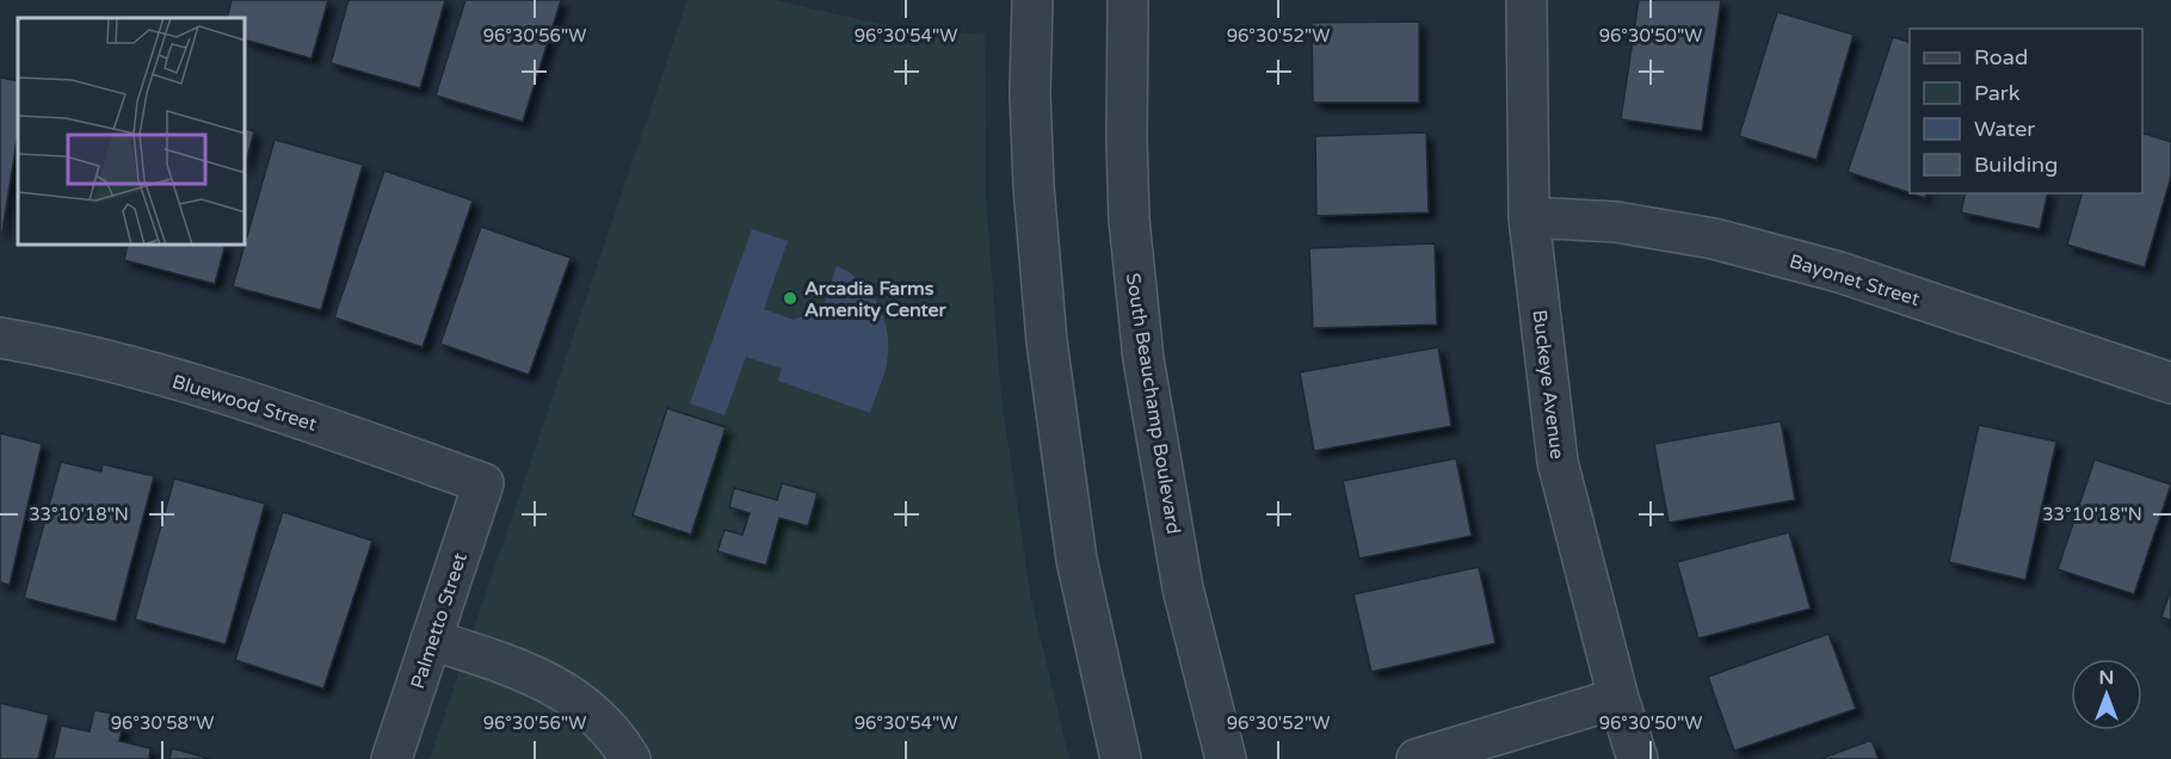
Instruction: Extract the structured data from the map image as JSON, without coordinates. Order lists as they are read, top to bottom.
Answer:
{
  "streets": {
    "street": [
      "Bayonet Street",
      "Buckeye Avenue",
      "Bluewood Street",
      "South Beauchamp Boulevard",
      "Palmetto Street"
    ]
  },
  "crossings": [
    ["Bayonet Street", "Buckeye Avenue"],
    ["Bluewood Street", "Palmetto Street"]
  ],
  "places": ["Arcadia Farms Amenity Center"],
  "legend": [
    "Road",
    "Park",
    "Water",
    "Building"
  ],
  "north": "top",
  "coordinates": [
    "96°30'56\"W",
    "96°30'54\"W",
    "96°30'52\"W",
    "96°30'50\"W",
    "33°10'18\"N",
    "96°30'58\"W"
  ]
}
